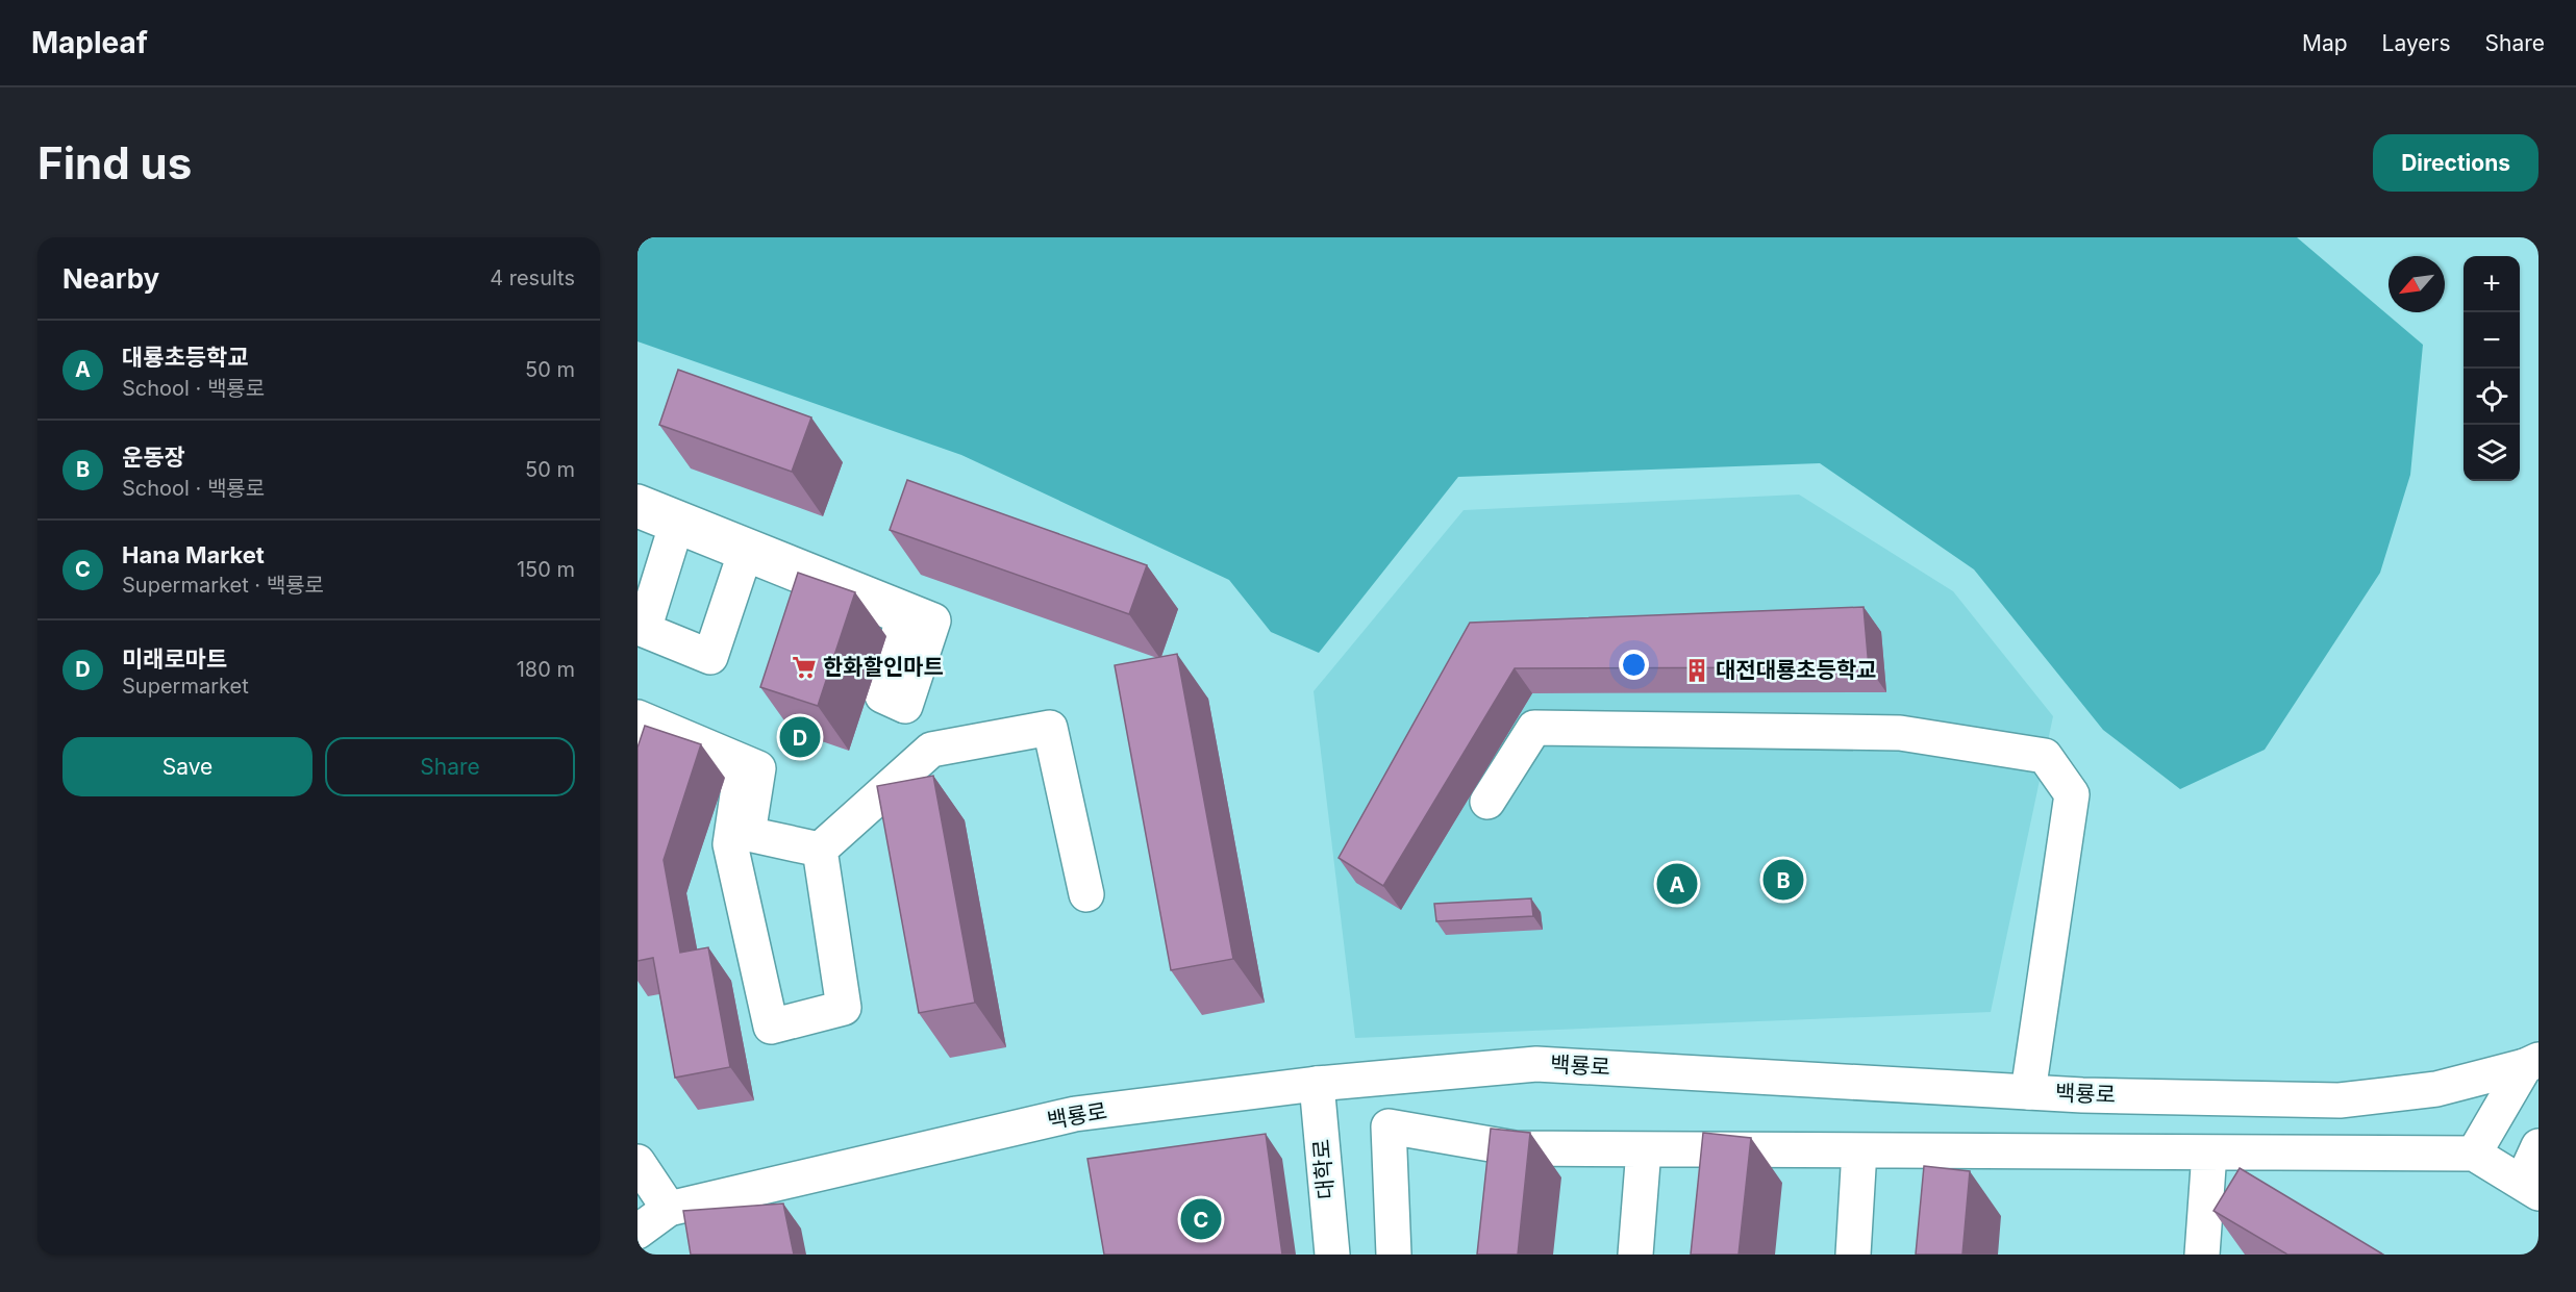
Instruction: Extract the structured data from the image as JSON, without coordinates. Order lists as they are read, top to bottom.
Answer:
{
  "streets": {
    "street": ["백룡로", "대학로"]
  },
  "crossings": [
    ["백룡로", "대학로"]
  ],
  "places": {
    "supermarket": ["한화할인마트"],
    "building": ["대전대룡초등학교"]
  },
  "north": "bottom left",
  "page": {
    "header": "Mapleaf",
    "nav": ["Map", "Layers", "Share"],
    "buttons": [
      "Directions",
      ["Save", "Share"]
    ],
    "title": "Find us",
    "heading": ["Nearby", "4 results"],
    "map_buttons": ["+", "−"],
    "list": [
      {
        "mark": "A",
        "name": "대룡초등학교",
        "note": "School · 백룡로",
        "value": "50 m"
      },
      {
        "mark": "B",
        "name": "운동장",
        "note": "School · 백룡로",
        "value": "50 m"
      },
      {
        "mark": "C",
        "name": "Hana Market",
        "note": "Supermarket · 백룡로",
        "value": "150 m"
      },
      {
        "mark": "D",
        "name": "미래로마트",
        "note": "Supermarket",
        "value": "180 m"
      }
    ],
    "pins": [
      "D",
      "B",
      "A",
      "C"
    ]
  }
}
